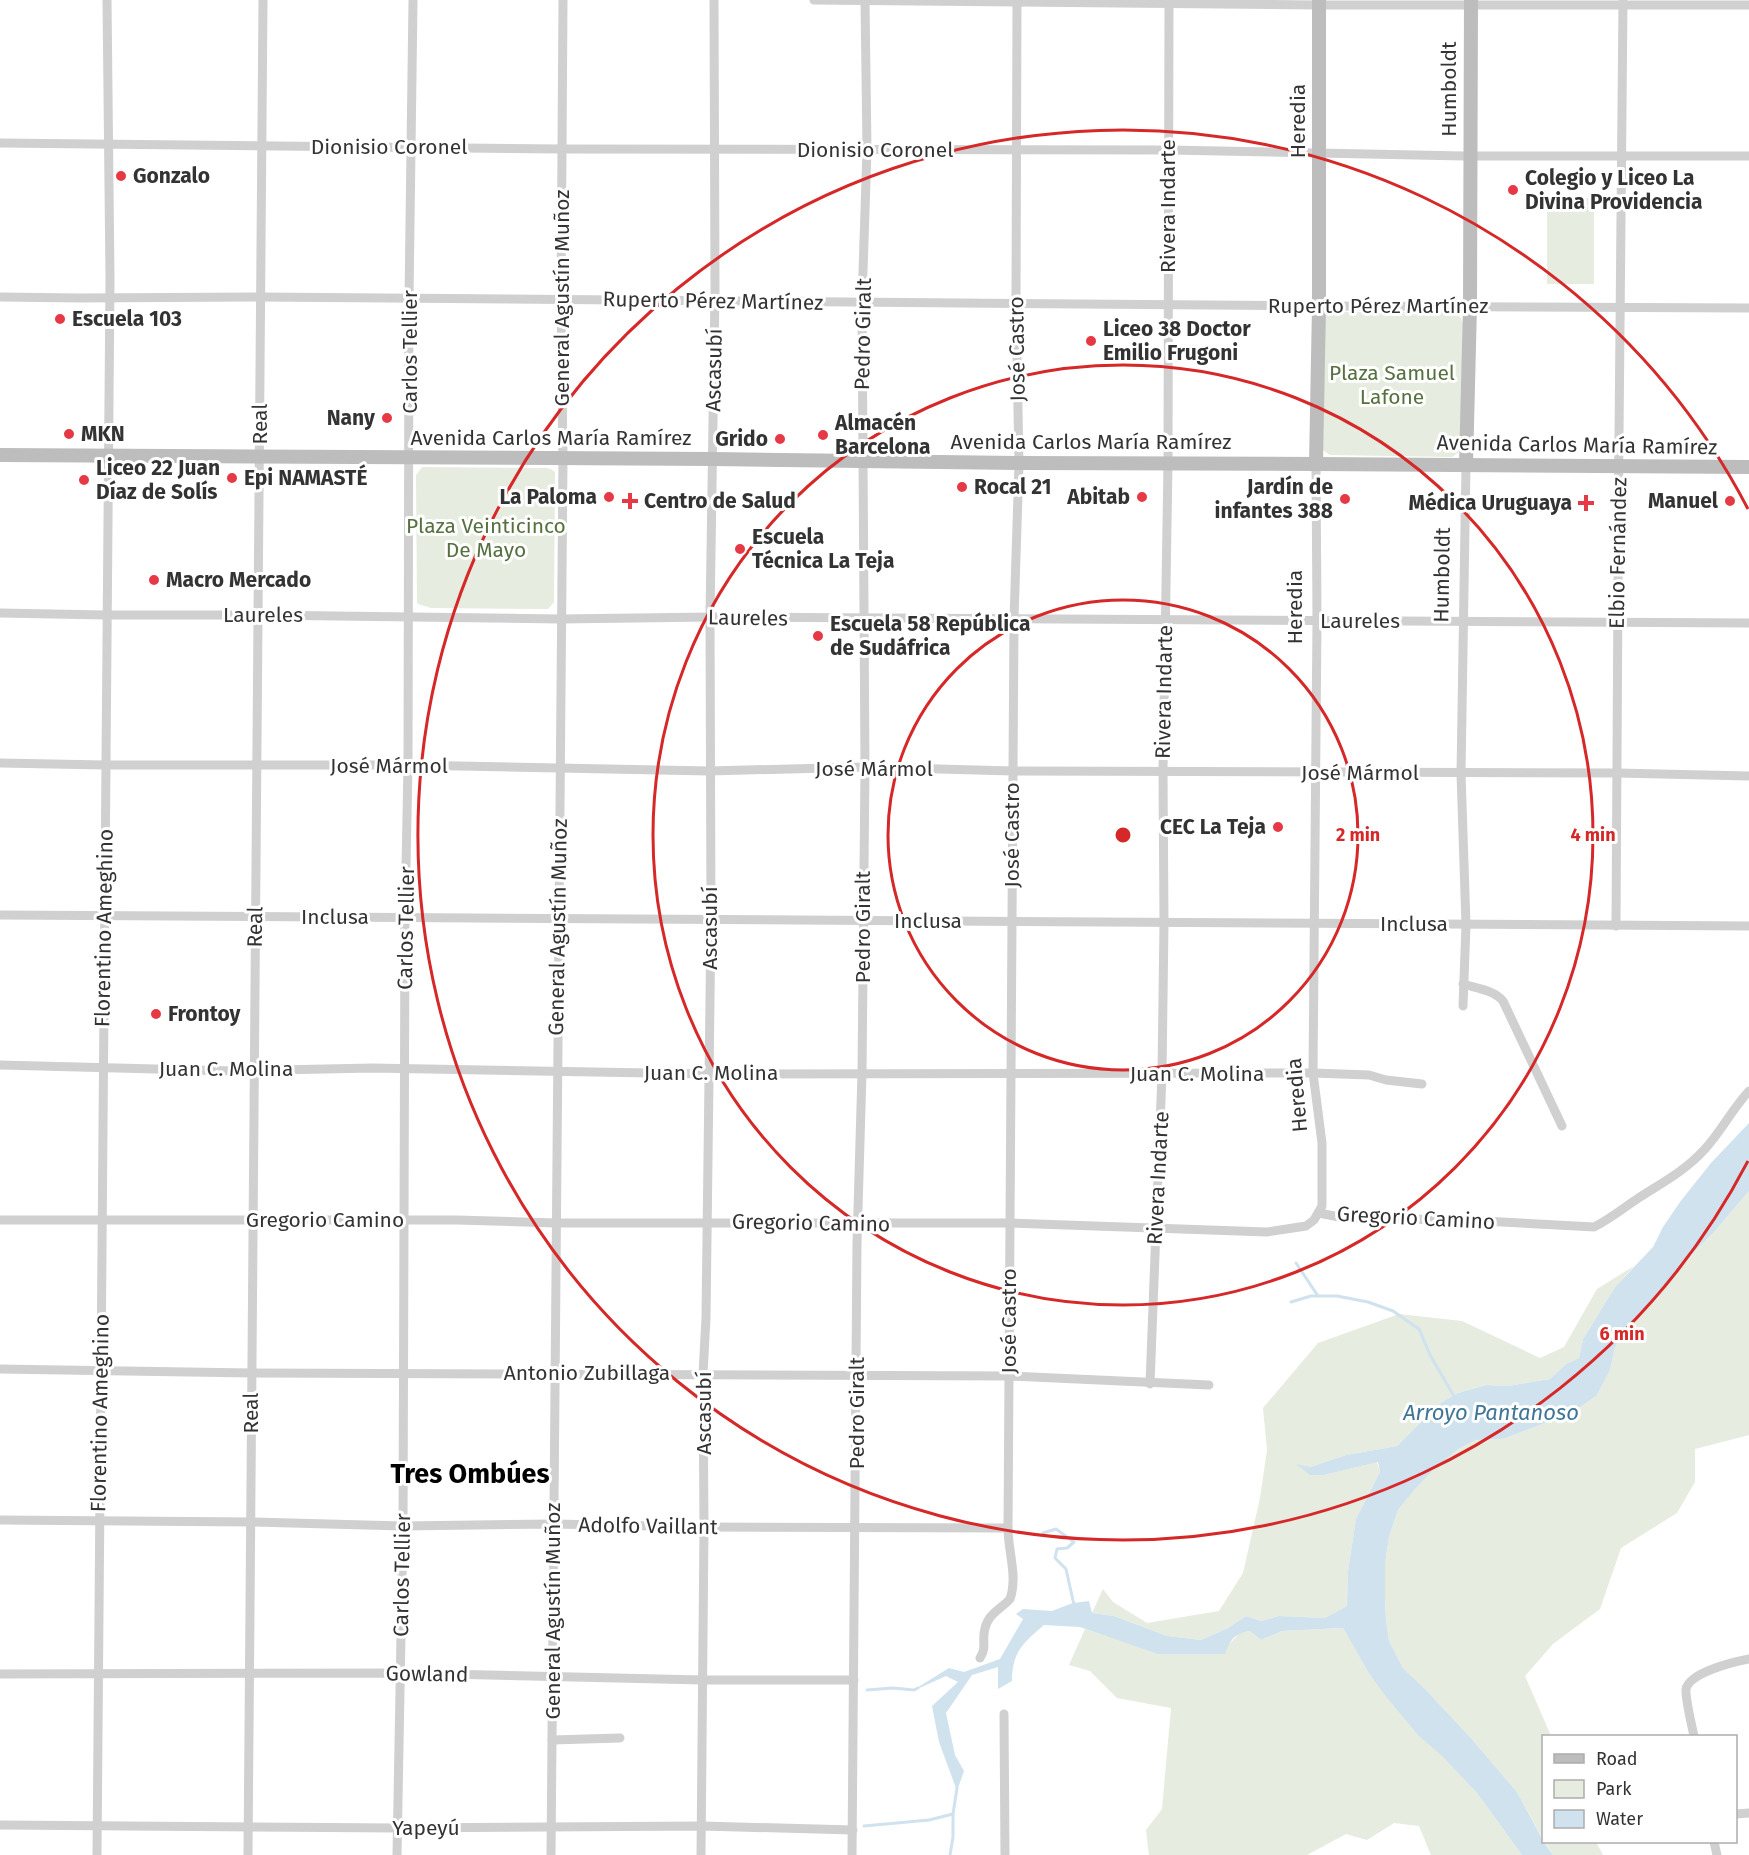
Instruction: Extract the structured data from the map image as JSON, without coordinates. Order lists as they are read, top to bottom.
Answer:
{
  "streets": {
    "main road": ["Humboldt", "Heredia", "Avenida Carlos María Ramírez"],
    "street": [
      "Dionisio Coronel",
      "Rivera Indarte",
      "General Agustín Muñoz",
      "Ruperto Pérez Martínez",
      "Pedro Giralt",
      "José Castro",
      "Carlos Tellier",
      "Ascasubí",
      "Real",
      "Elbio Fernández",
      "Laureles",
      "José Mármol",
      "Inclusa",
      "Florentino Ameghino",
      "Juan C. Molina",
      "Gregorio Camino",
      "Antonio Zubillaga",
      "Adolfo Vaillant",
      "Gowland",
      "Yapeyú"
    ]
  },
  "crossings": [
    ["Humboldt", "Dionisio Coronel"],
    ["Humboldt", "Ruperto Pérez Martínez"],
    ["Humboldt", "Avenida Carlos María Ramírez"],
    ["Humboldt", "Laureles"],
    ["Humboldt", "José Mármol"],
    ["Humboldt", "Inclusa"],
    ["Heredia", "Dionisio Coronel"],
    ["Heredia", "Ruperto Pérez Martínez"],
    ["Heredia", "Avenida Carlos María Ramírez"],
    ["Heredia", "Laureles"],
    ["Heredia", "José Mármol"],
    ["Heredia", "Inclusa"],
    ["Heredia", "Juan C. Molina"],
    ["Heredia", "Gregorio Camino"],
    ["Dionisio Coronel", "Rivera Indarte"],
    ["Dionisio Coronel", "General Agustín Muñoz"],
    ["Dionisio Coronel", "Pedro Giralt"],
    ["Dionisio Coronel", "José Castro"],
    ["Dionisio Coronel", "Carlos Tellier"],
    ["Dionisio Coronel", "Ascasubí"],
    ["Dionisio Coronel", "Real"],
    ["Dionisio Coronel", "Elbio Fernández"],
    ["Dionisio Coronel", "Florentino Ameghino"],
    ["Rivera Indarte", "Ruperto Pérez Martínez"],
    ["Rivera Indarte", "Avenida Carlos María Ramírez"],
    ["Rivera Indarte", "Laureles"],
    ["Rivera Indarte", "José Mármol"],
    ["Rivera Indarte", "Inclusa"],
    ["Rivera Indarte", "Juan C. Molina"],
    ["Rivera Indarte", "Gregorio Camino"],
    ["Rivera Indarte", "Antonio Zubillaga"],
    ["General Agustín Muñoz", "Ruperto Pérez Martínez"],
    ["General Agustín Muñoz", "Avenida Carlos María Ramírez"],
    ["General Agustín Muñoz", "Laureles"],
    ["General Agustín Muñoz", "José Mármol"],
    ["General Agustín Muñoz", "Inclusa"],
    ["General Agustín Muñoz", "Juan C. Molina"],
    ["General Agustín Muñoz", "Gregorio Camino"],
    ["General Agustín Muñoz", "Antonio Zubillaga"],
    ["General Agustín Muñoz", "Adolfo Vaillant"],
    ["General Agustín Muñoz", "Gowland"],
    ["General Agustín Muñoz", "Yapeyú"],
    ["Ruperto Pérez Martínez", "Pedro Giralt"],
    ["Ruperto Pérez Martínez", "José Castro"],
    ["Ruperto Pérez Martínez", "Carlos Tellier"],
    ["Ruperto Pérez Martínez", "Ascasubí"],
    ["Ruperto Pérez Martínez", "Real"],
    ["Ruperto Pérez Martínez", "Elbio Fernández"],
    ["Ruperto Pérez Martínez", "Florentino Ameghino"],
    ["Pedro Giralt", "Avenida Carlos María Ramírez"],
    ["Pedro Giralt", "Laureles"],
    ["Pedro Giralt", "José Mármol"],
    ["Pedro Giralt", "Inclusa"],
    ["Pedro Giralt", "Juan C. Molina"],
    ["Pedro Giralt", "Gregorio Camino"],
    ["Pedro Giralt", "Antonio Zubillaga"],
    ["Pedro Giralt", "Adolfo Vaillant"],
    ["Pedro Giralt", "Gowland"],
    ["Pedro Giralt", "Yapeyú"],
    ["José Castro", "Avenida Carlos María Ramírez"],
    ["José Castro", "Laureles"],
    ["José Castro", "José Mármol"],
    ["José Castro", "Inclusa"],
    ["José Castro", "Juan C. Molina"],
    ["José Castro", "Gregorio Camino"],
    ["José Castro", "Antonio Zubillaga"],
    ["José Castro", "Adolfo Vaillant"],
    ["Carlos Tellier", "Avenida Carlos María Ramírez"],
    ["Carlos Tellier", "Laureles"],
    ["Carlos Tellier", "José Mármol"],
    ["Carlos Tellier", "Inclusa"],
    ["Carlos Tellier", "Juan C. Molina"],
    ["Carlos Tellier", "Gregorio Camino"],
    ["Carlos Tellier", "Antonio Zubillaga"],
    ["Carlos Tellier", "Adolfo Vaillant"],
    ["Carlos Tellier", "Gowland"],
    ["Carlos Tellier", "Yapeyú"],
    ["Ascasubí", "Avenida Carlos María Ramírez"],
    ["Ascasubí", "Laureles"],
    ["Ascasubí", "José Mármol"],
    ["Ascasubí", "Inclusa"],
    ["Ascasubí", "Juan C. Molina"],
    ["Ascasubí", "Gregorio Camino"],
    ["Ascasubí", "Antonio Zubillaga"],
    ["Ascasubí", "Adolfo Vaillant"],
    ["Ascasubí", "Gowland"],
    ["Ascasubí", "Yapeyú"],
    ["Real", "Avenida Carlos María Ramírez"],
    ["Real", "Laureles"],
    ["Real", "José Mármol"],
    ["Real", "Inclusa"],
    ["Real", "Juan C. Molina"],
    ["Real", "Gregorio Camino"],
    ["Real", "Antonio Zubillaga"],
    ["Real", "Adolfo Vaillant"],
    ["Real", "Gowland"],
    ["Real", "Yapeyú"],
    ["Avenida Carlos María Ramírez", "Elbio Fernández"],
    ["Avenida Carlos María Ramírez", "Florentino Ameghino"],
    ["Elbio Fernández", "Laureles"],
    ["Elbio Fernández", "José Mármol"],
    ["Elbio Fernández", "Inclusa"],
    ["Laureles", "Florentino Ameghino"],
    ["José Mármol", "Florentino Ameghino"],
    ["Inclusa", "Florentino Ameghino"],
    ["Florentino Ameghino", "Juan C. Molina"],
    ["Florentino Ameghino", "Gregorio Camino"],
    ["Florentino Ameghino", "Antonio Zubillaga"],
    ["Florentino Ameghino", "Adolfo Vaillant"],
    ["Florentino Ameghino", "Gowland"],
    ["Florentino Ameghino", "Yapeyú"]
  ],
  "districts": ["Tres Ombúes"],
  "water": ["Arroyo Pantanoso"],
  "parks": ["Plaza Samuel Lafone", "Plaza Veinticinco De Mayo"],
  "places": {
    "other": [
      "Gonzalo",
      "Colegio y Liceo La Divina Providencia",
      "Escuela 103",
      "Liceo 38 Doctor Emilio Frugoni",
      "Nany",
      "MKN",
      "Almacén Barcelona",
      "Grido",
      "Epi NAMASTÉ",
      "Liceo 22 Juan Díaz de Solís",
      "Rocal 21",
      "La Paloma",
      "Abitab",
      "Jardín de infantes 388",
      "Manuel",
      "Escuela Técnica La Teja",
      "Macro Mercado",
      "Escuela 58 República de Sudáfrica",
      "CEC La Teja",
      "Frontoy"
    ],
    "health": ["Centro de Salud", "Médica Uruguaya"]
  },
  "legend": ["Road", "Park", "Water"],
  "rings": ["2 min", "4 min", "6 min"]
}
